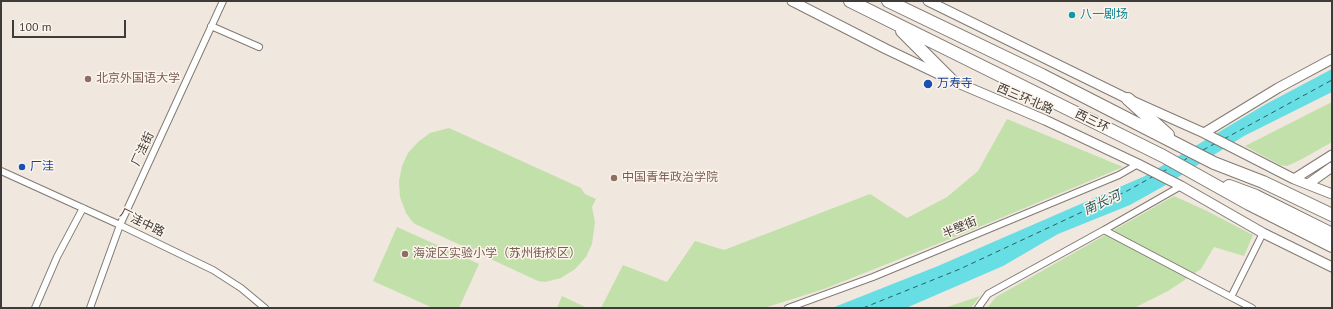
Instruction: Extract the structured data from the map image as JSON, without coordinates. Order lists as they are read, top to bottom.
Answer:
{
  "streets": {
    "highway": ["西三环"],
    "street": [
      "西三环北路",
      "厂洼街",
      "厂洼中路",
      "半壁街"
    ]
  },
  "crossings": [
    ["西三环北路", "半壁街"],
    ["厂洼街", "厂洼中路"]
  ],
  "water": ["南长河"],
  "places": [
    "八一剧场",
    "北京外国语大学",
    "万寿寺",
    "厂洼",
    "中国青年政治学院",
    "海淀区实验小学（苏州街校区）"
  ],
  "scale_bar": "100 m"
}
